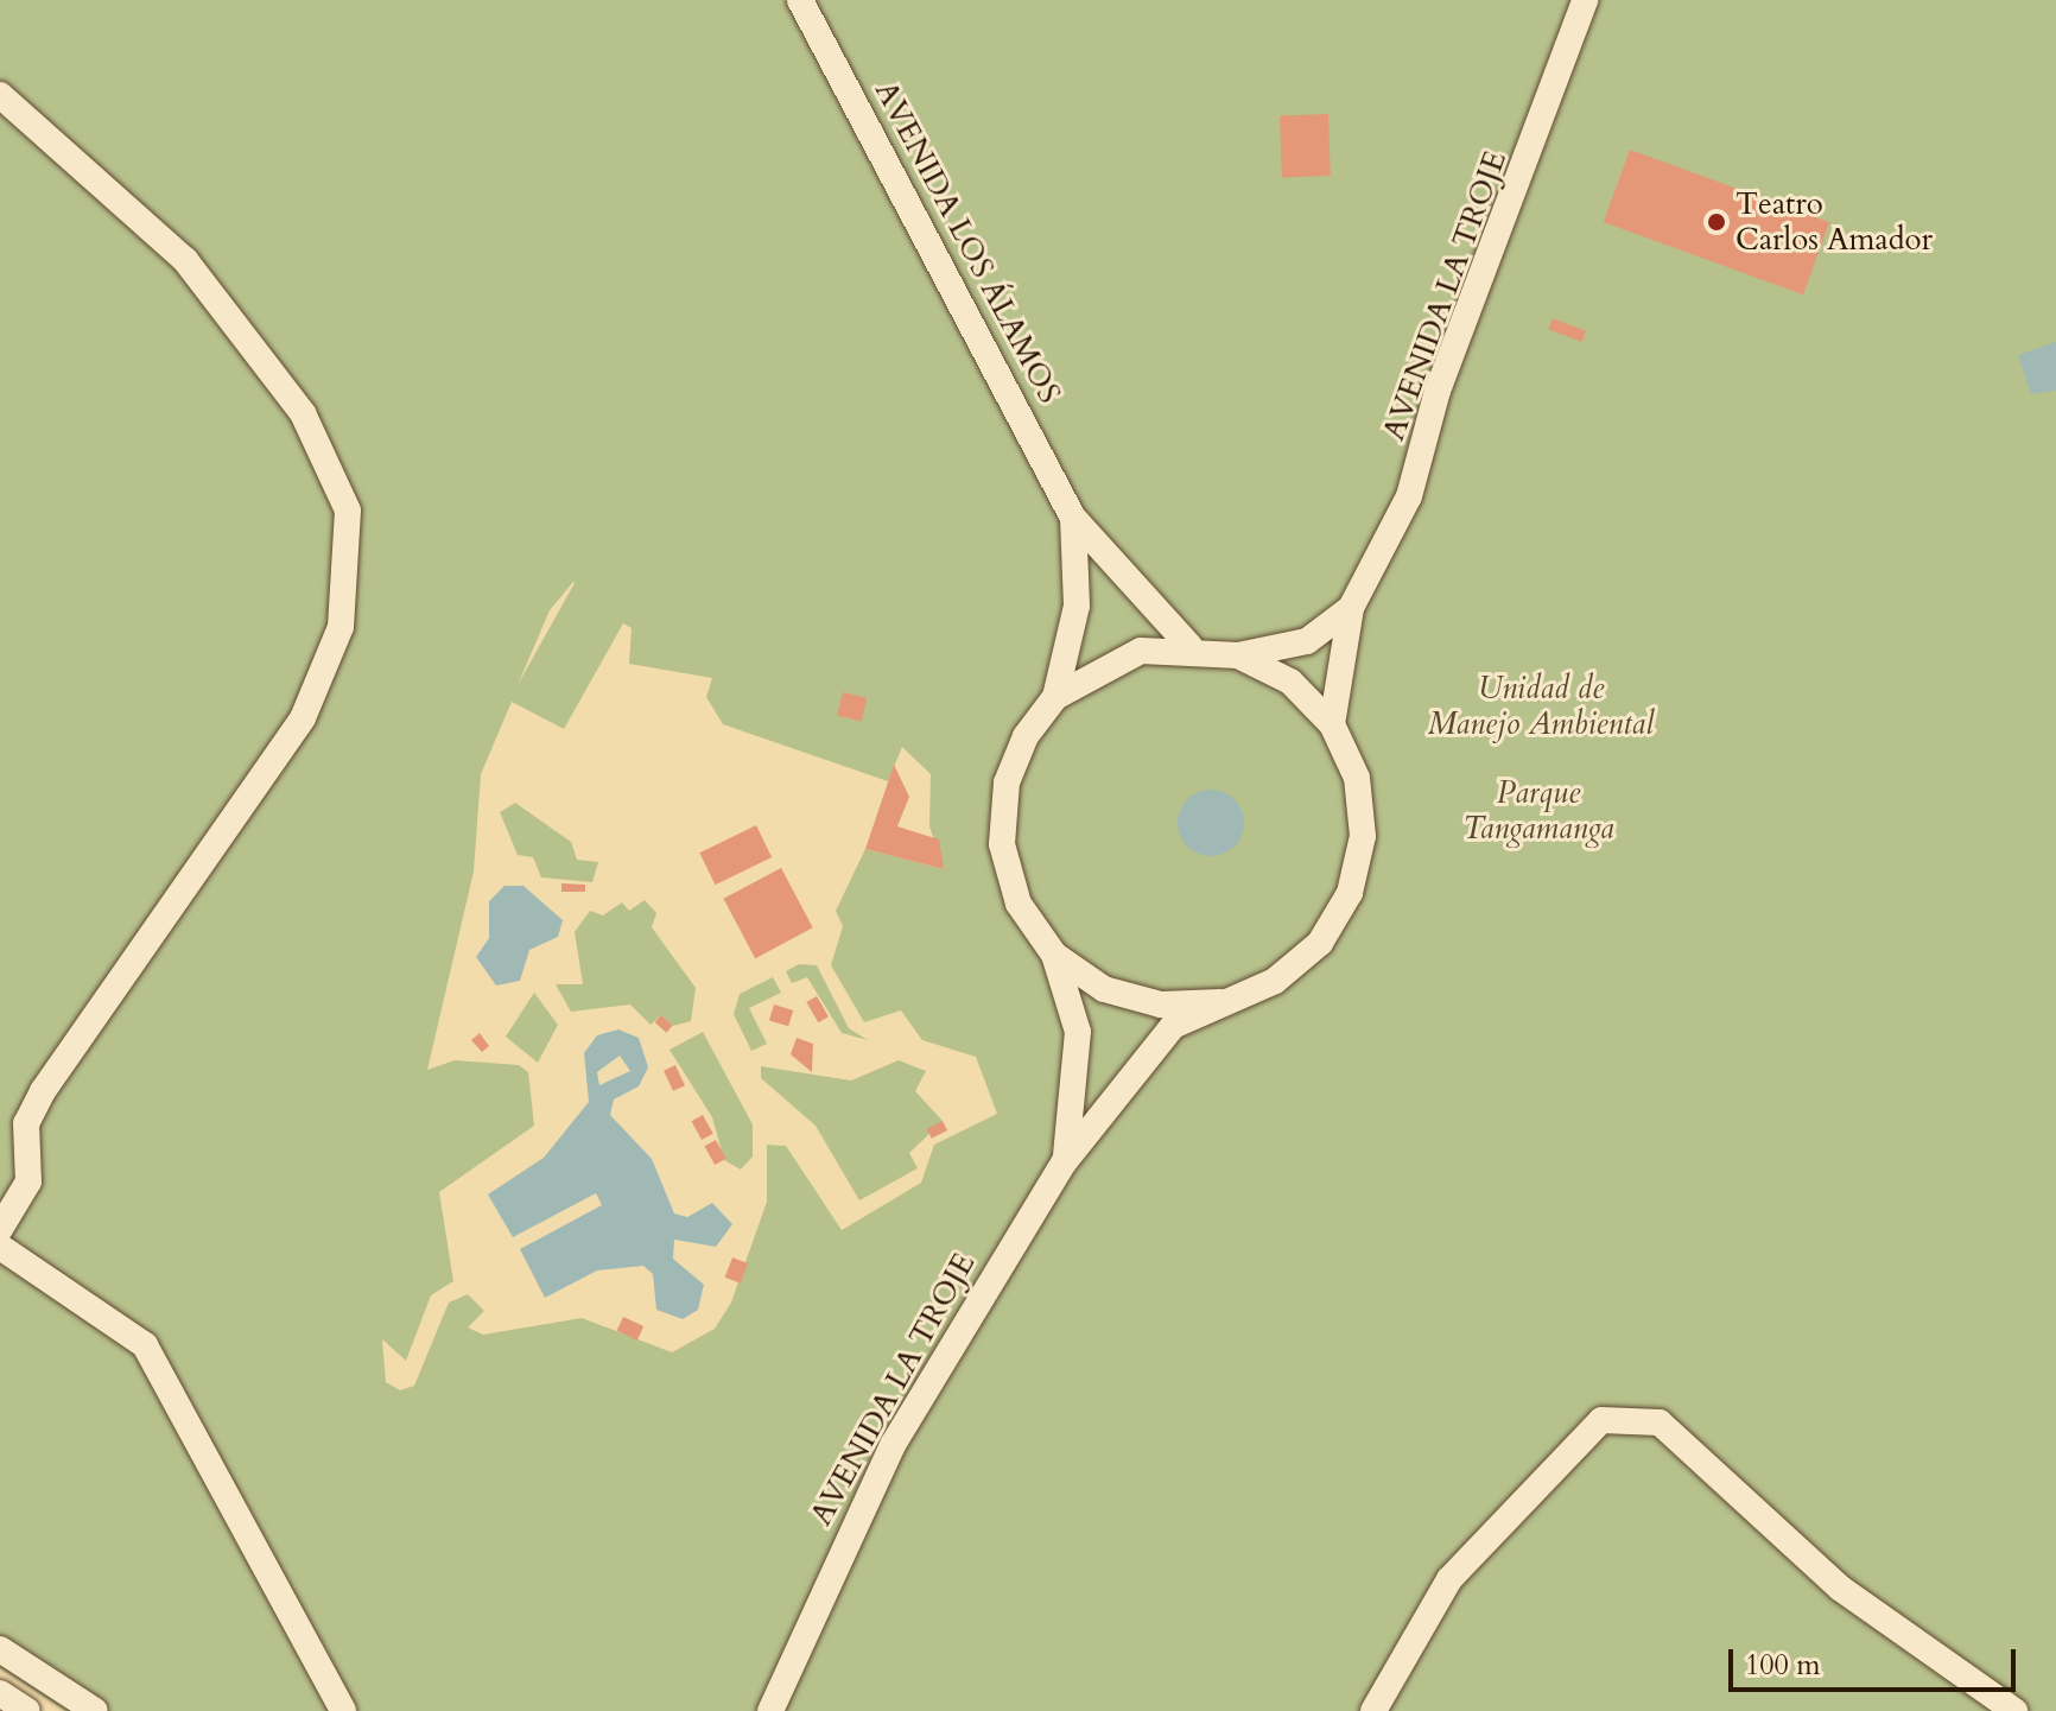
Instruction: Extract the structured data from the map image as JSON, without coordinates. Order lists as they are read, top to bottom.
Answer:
{
  "streets": {
    "street": ["AVENIDA LOS ÁLAMOS", "AVENIDA LA TROJE"]
  },
  "parks": ["Unidad de Manejo Ambiental", "Parque Tangamanga"],
  "places": ["Teatro Carlos Amador"],
  "scale_bar": "100 m"
}
